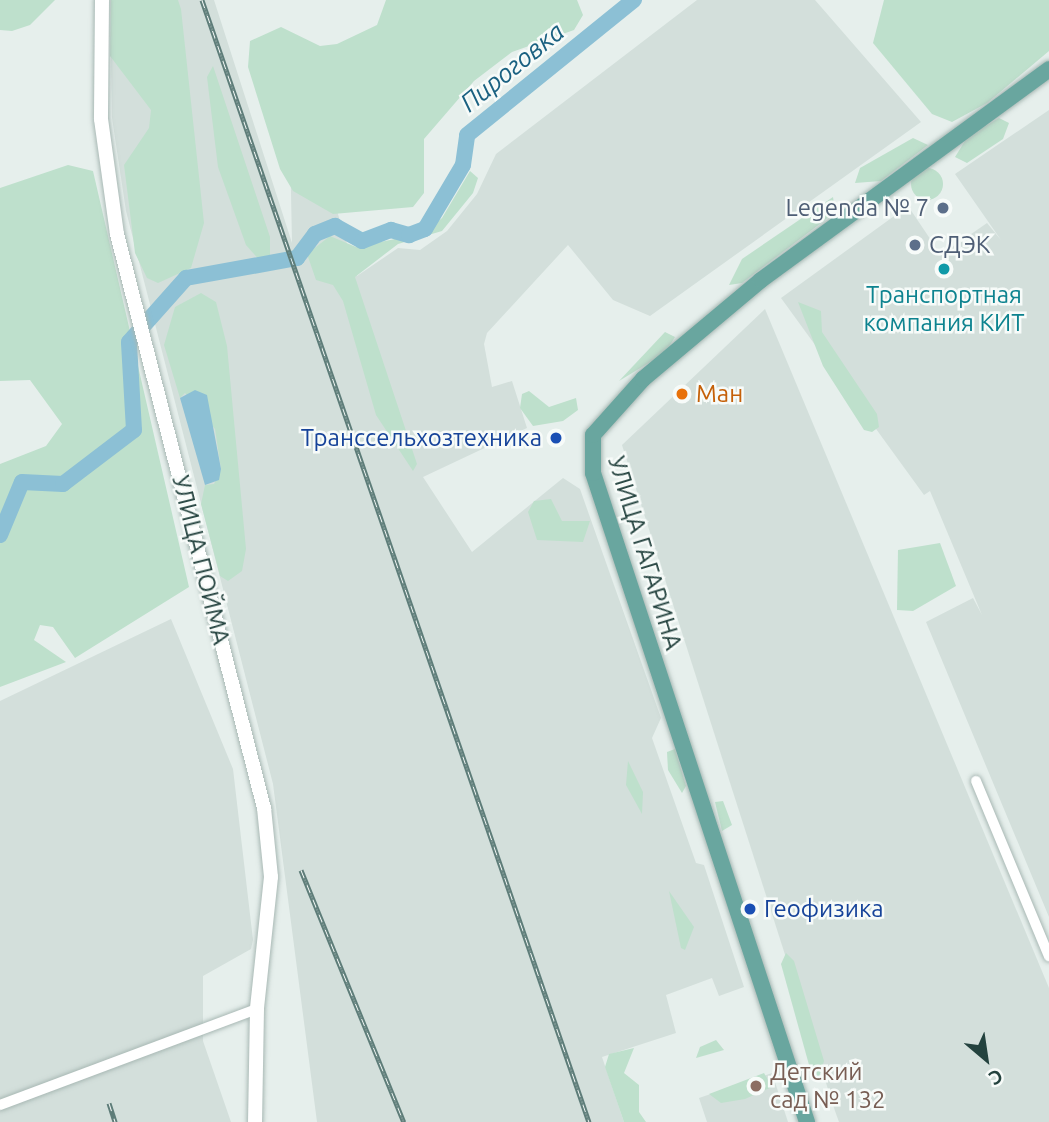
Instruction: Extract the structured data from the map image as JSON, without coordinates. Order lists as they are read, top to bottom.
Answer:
{
  "streets": {
    "main road": ["УЛИЦА ГАГАРИНА", "УЛИЦА ПОЙМА"]
  },
  "water": ["Пироговка"],
  "places": [
    "Legenda № 7",
    "СДЭК",
    "Транспортная компания КИТ",
    "Ман",
    "Транссельхозтехника",
    "Геофизика",
    "Детский сад № 132"
  ],
  "north": "bottom right"
}
